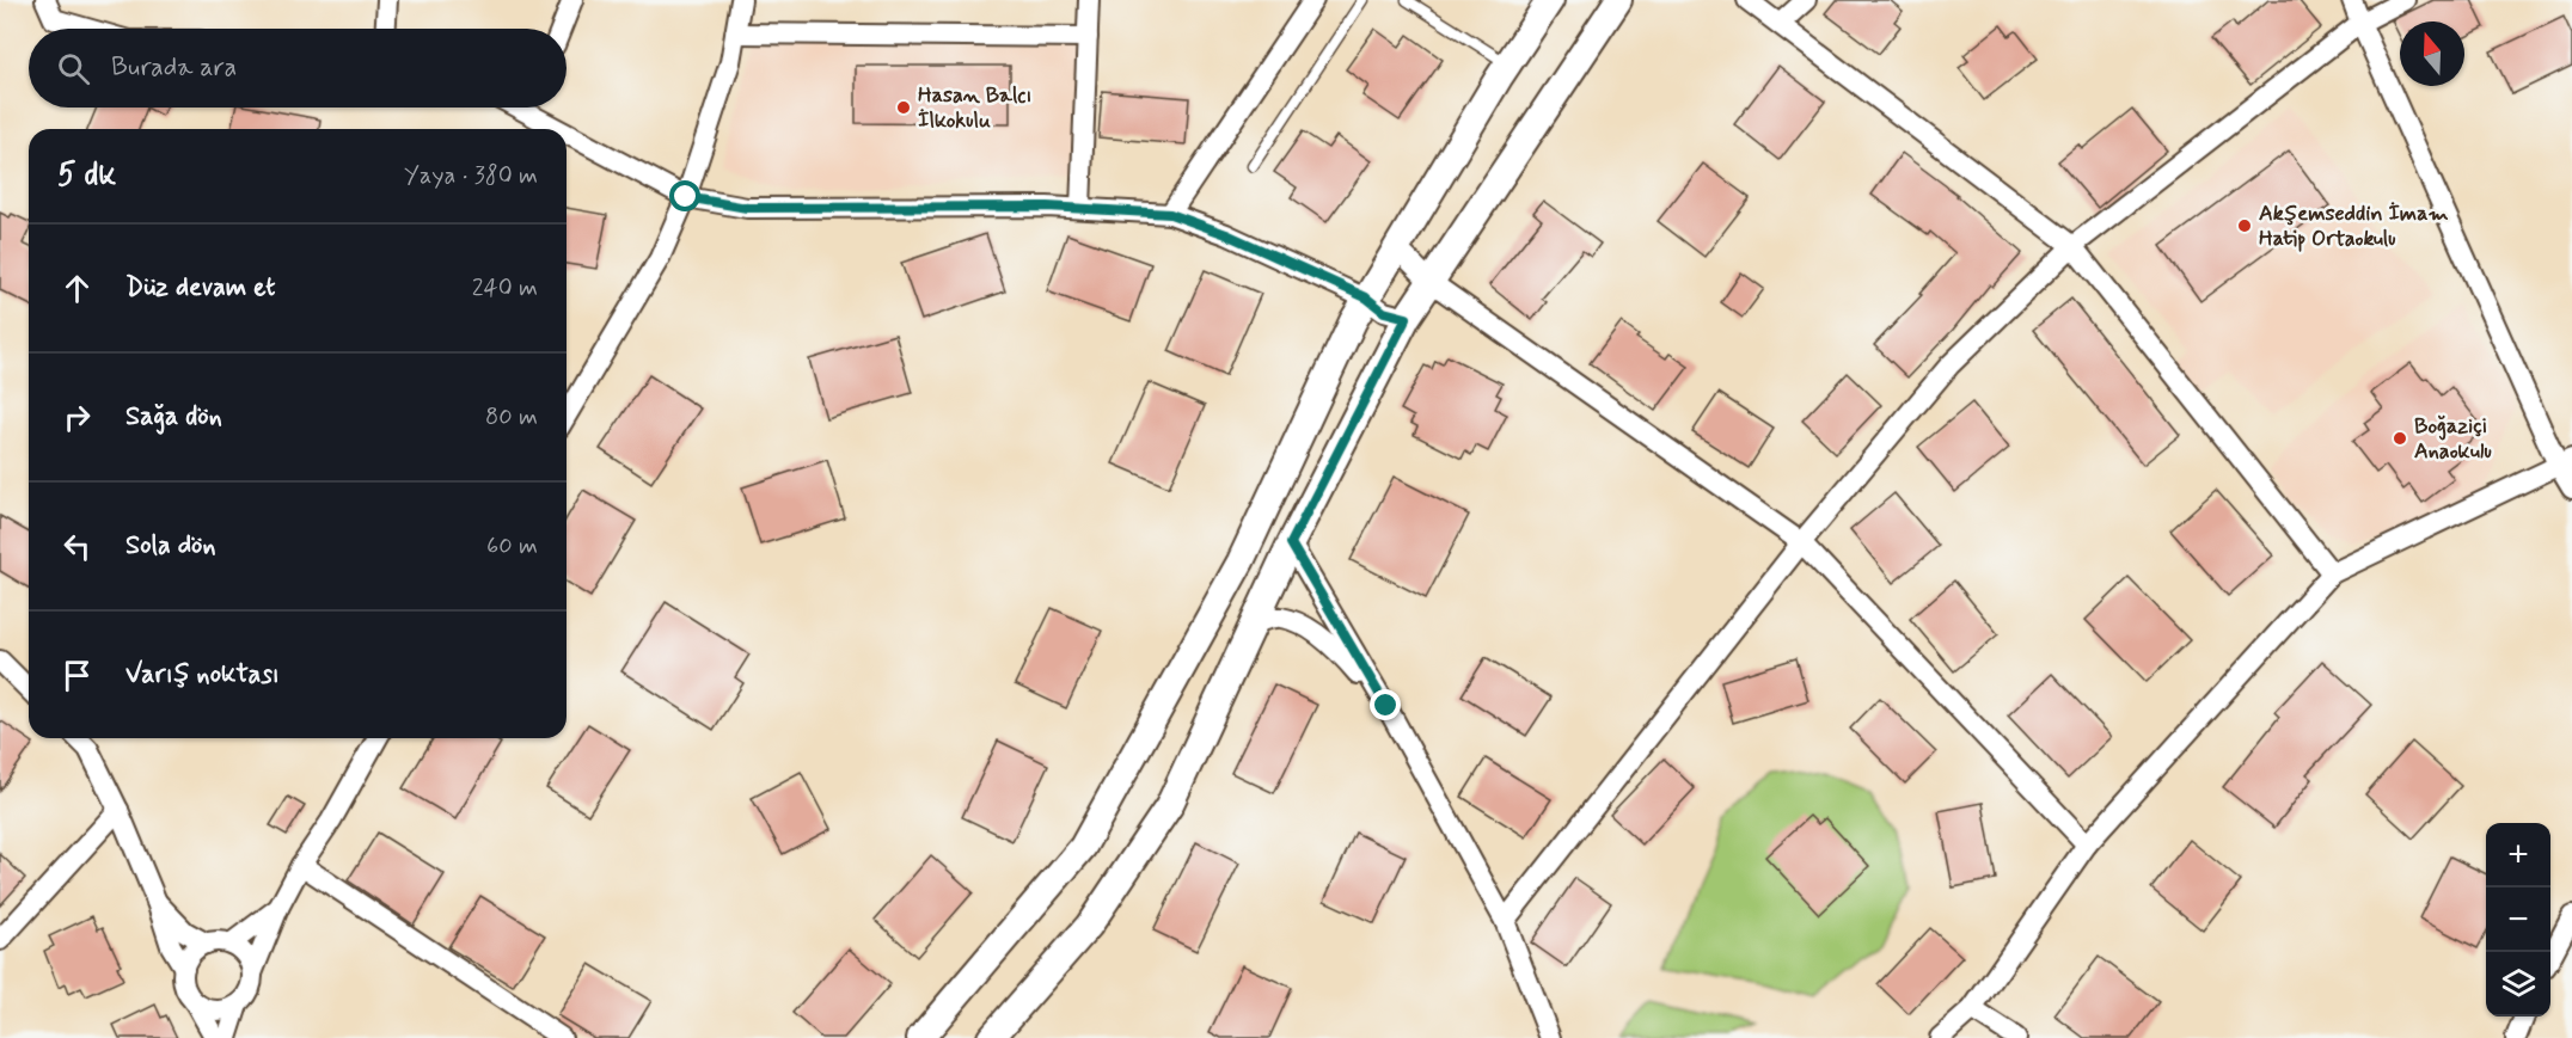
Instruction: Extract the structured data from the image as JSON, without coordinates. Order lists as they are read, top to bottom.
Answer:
{
  "places": ["Hasan Balcı İlkokulu", "Akşemseddin İmam Hatip Ortaokulu", "Boğaziçi Anaokulu"],
  "north": "top",
  "page": {
    "search": "Burada ara",
    "heading": ["5 dk", "Yaya · 380 m"],
    "list": [
      ["Düz devam et", "240 m"],
      ["Sağa dön", "80 m"],
      ["Sola dön", "60 m"],
      "Varış noktası"
    ],
    "map_buttons": ["+", "−"]
  }
}
